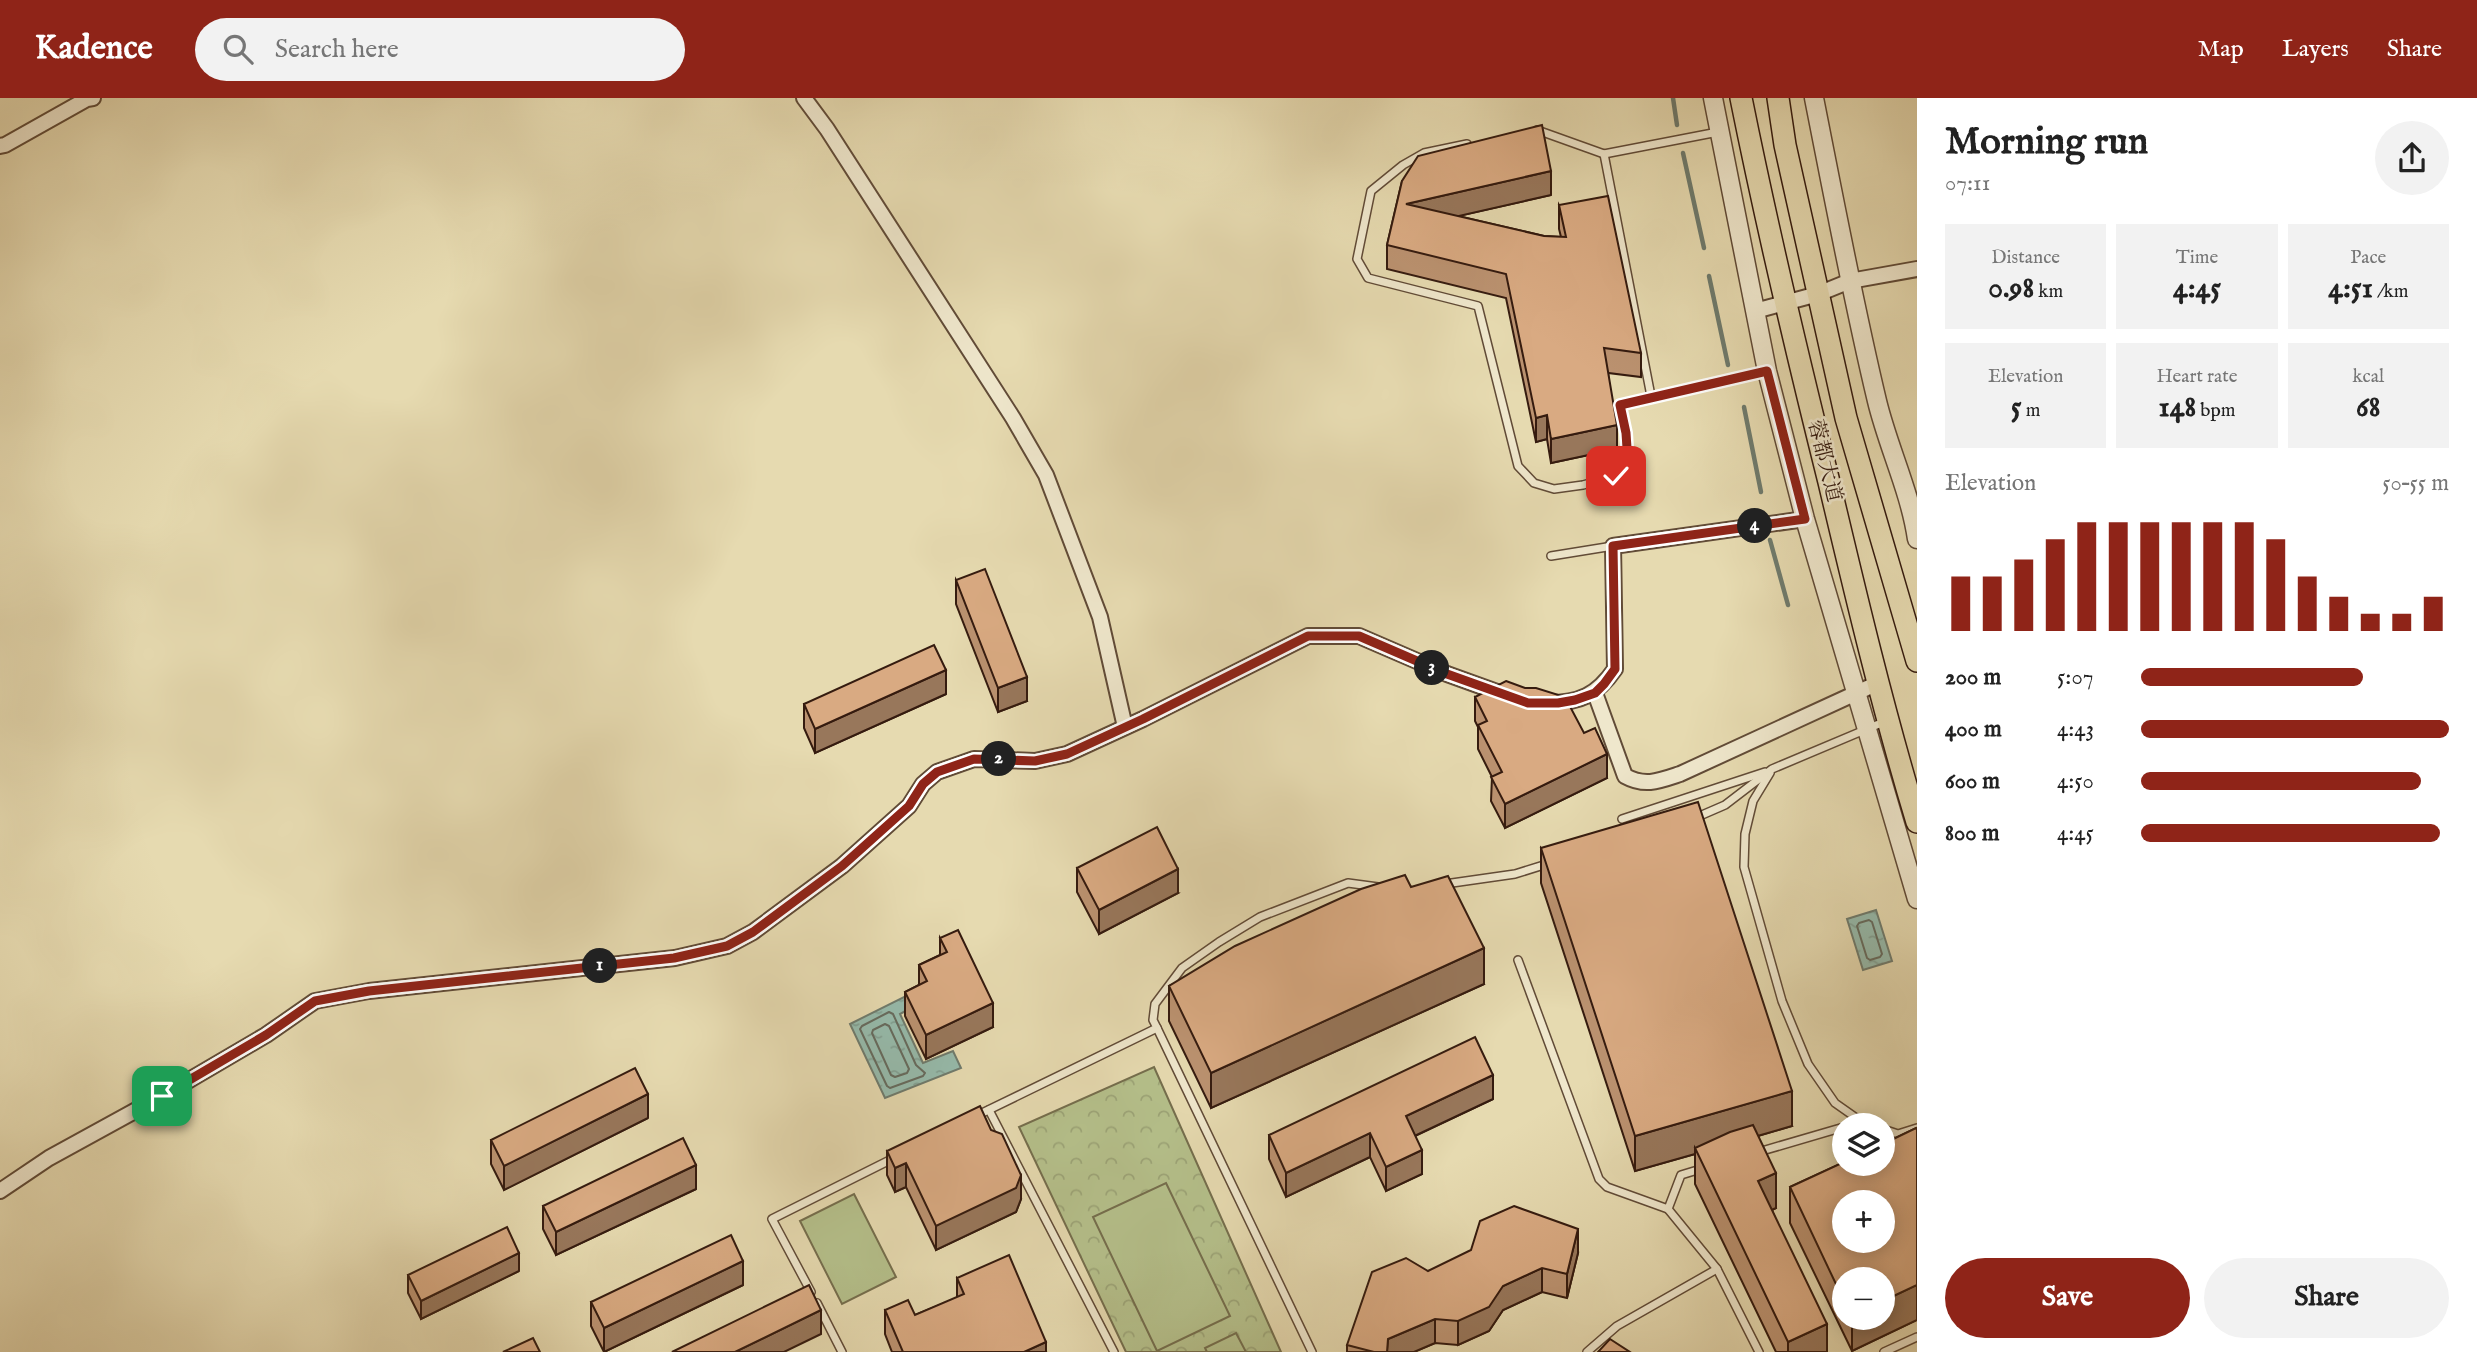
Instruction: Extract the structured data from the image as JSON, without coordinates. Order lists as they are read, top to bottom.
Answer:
{
  "streets": {
    "main road": ["蓉都大道"]
  },
  "page": {
    "header": "Kadence",
    "search": "Search here",
    "nav": ["Map", "Layers", "Share"],
    "heading": ["Morning run", "07:11"],
    "stats": [
      ["Distance", "0.98 km"],
      ["Time", "4:45"],
      ["Pace", "4:51 /km"],
      ["Elevation", "5 m"],
      ["Heart rate", "148 bpm"],
      ["kcal", "68"]
    ],
    "chart": ["Elevation", "50–55 m"],
    "pins": [
      "4",
      "3",
      "2",
      "1"
    ],
    "list": [
      {
        "name": "200 m",
        "note": "5:07"
      },
      {
        "name": "400 m",
        "note": "4:43"
      },
      {
        "name": "600 m",
        "note": "4:50"
      },
      {
        "name": "800 m",
        "note": "4:45"
      }
    ],
    "map_buttons": ["+", "−"],
    "buttons": ["Save", "Share"]
  }
}
